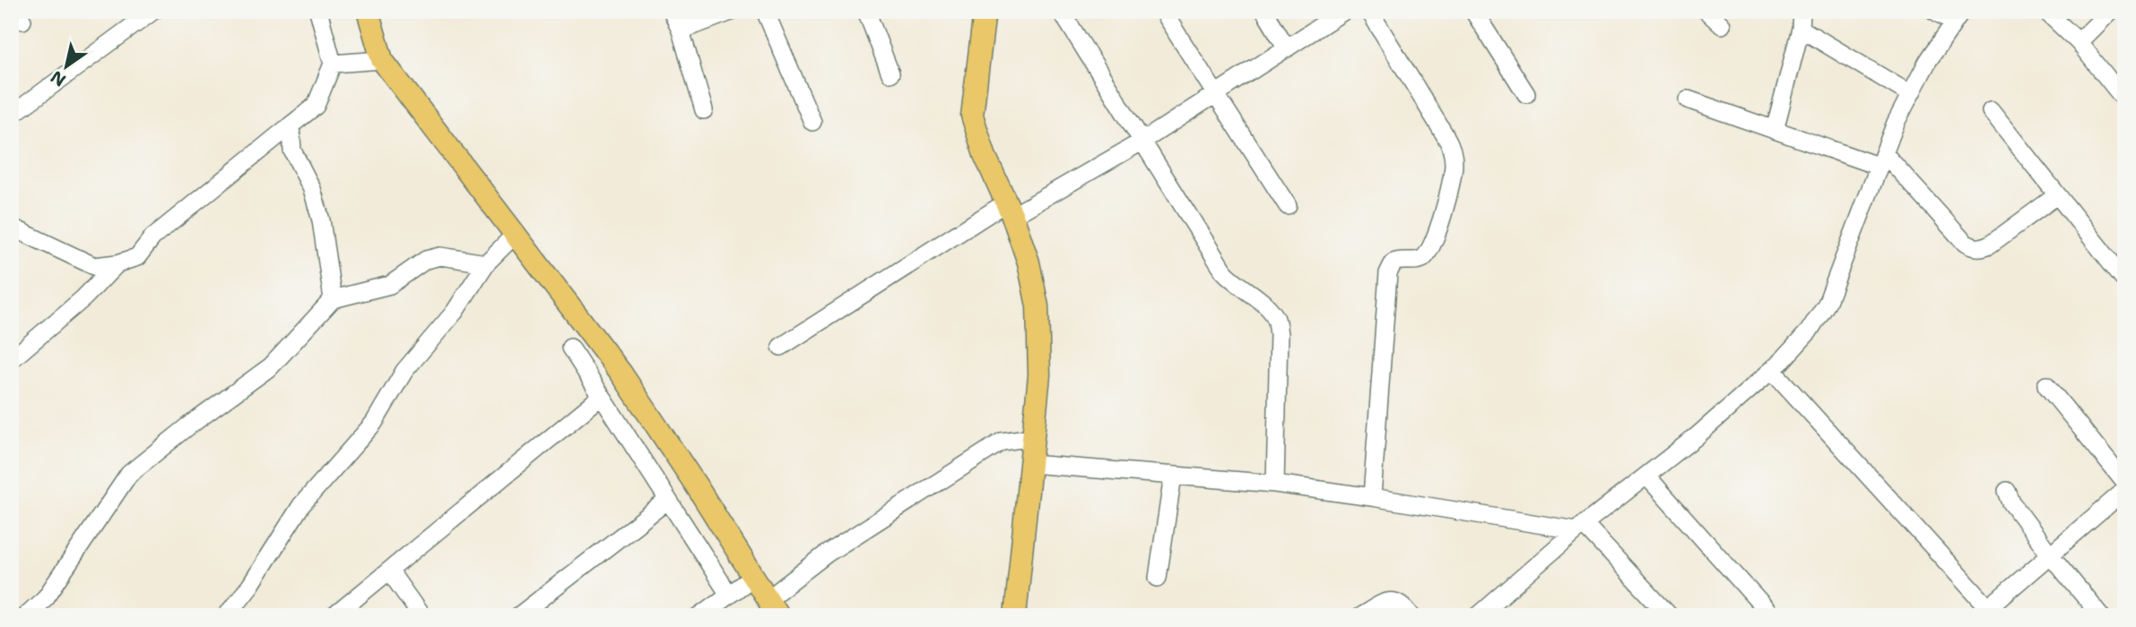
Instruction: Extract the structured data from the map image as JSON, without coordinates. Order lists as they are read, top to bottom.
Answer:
{
  "north": "bottom left"
}
